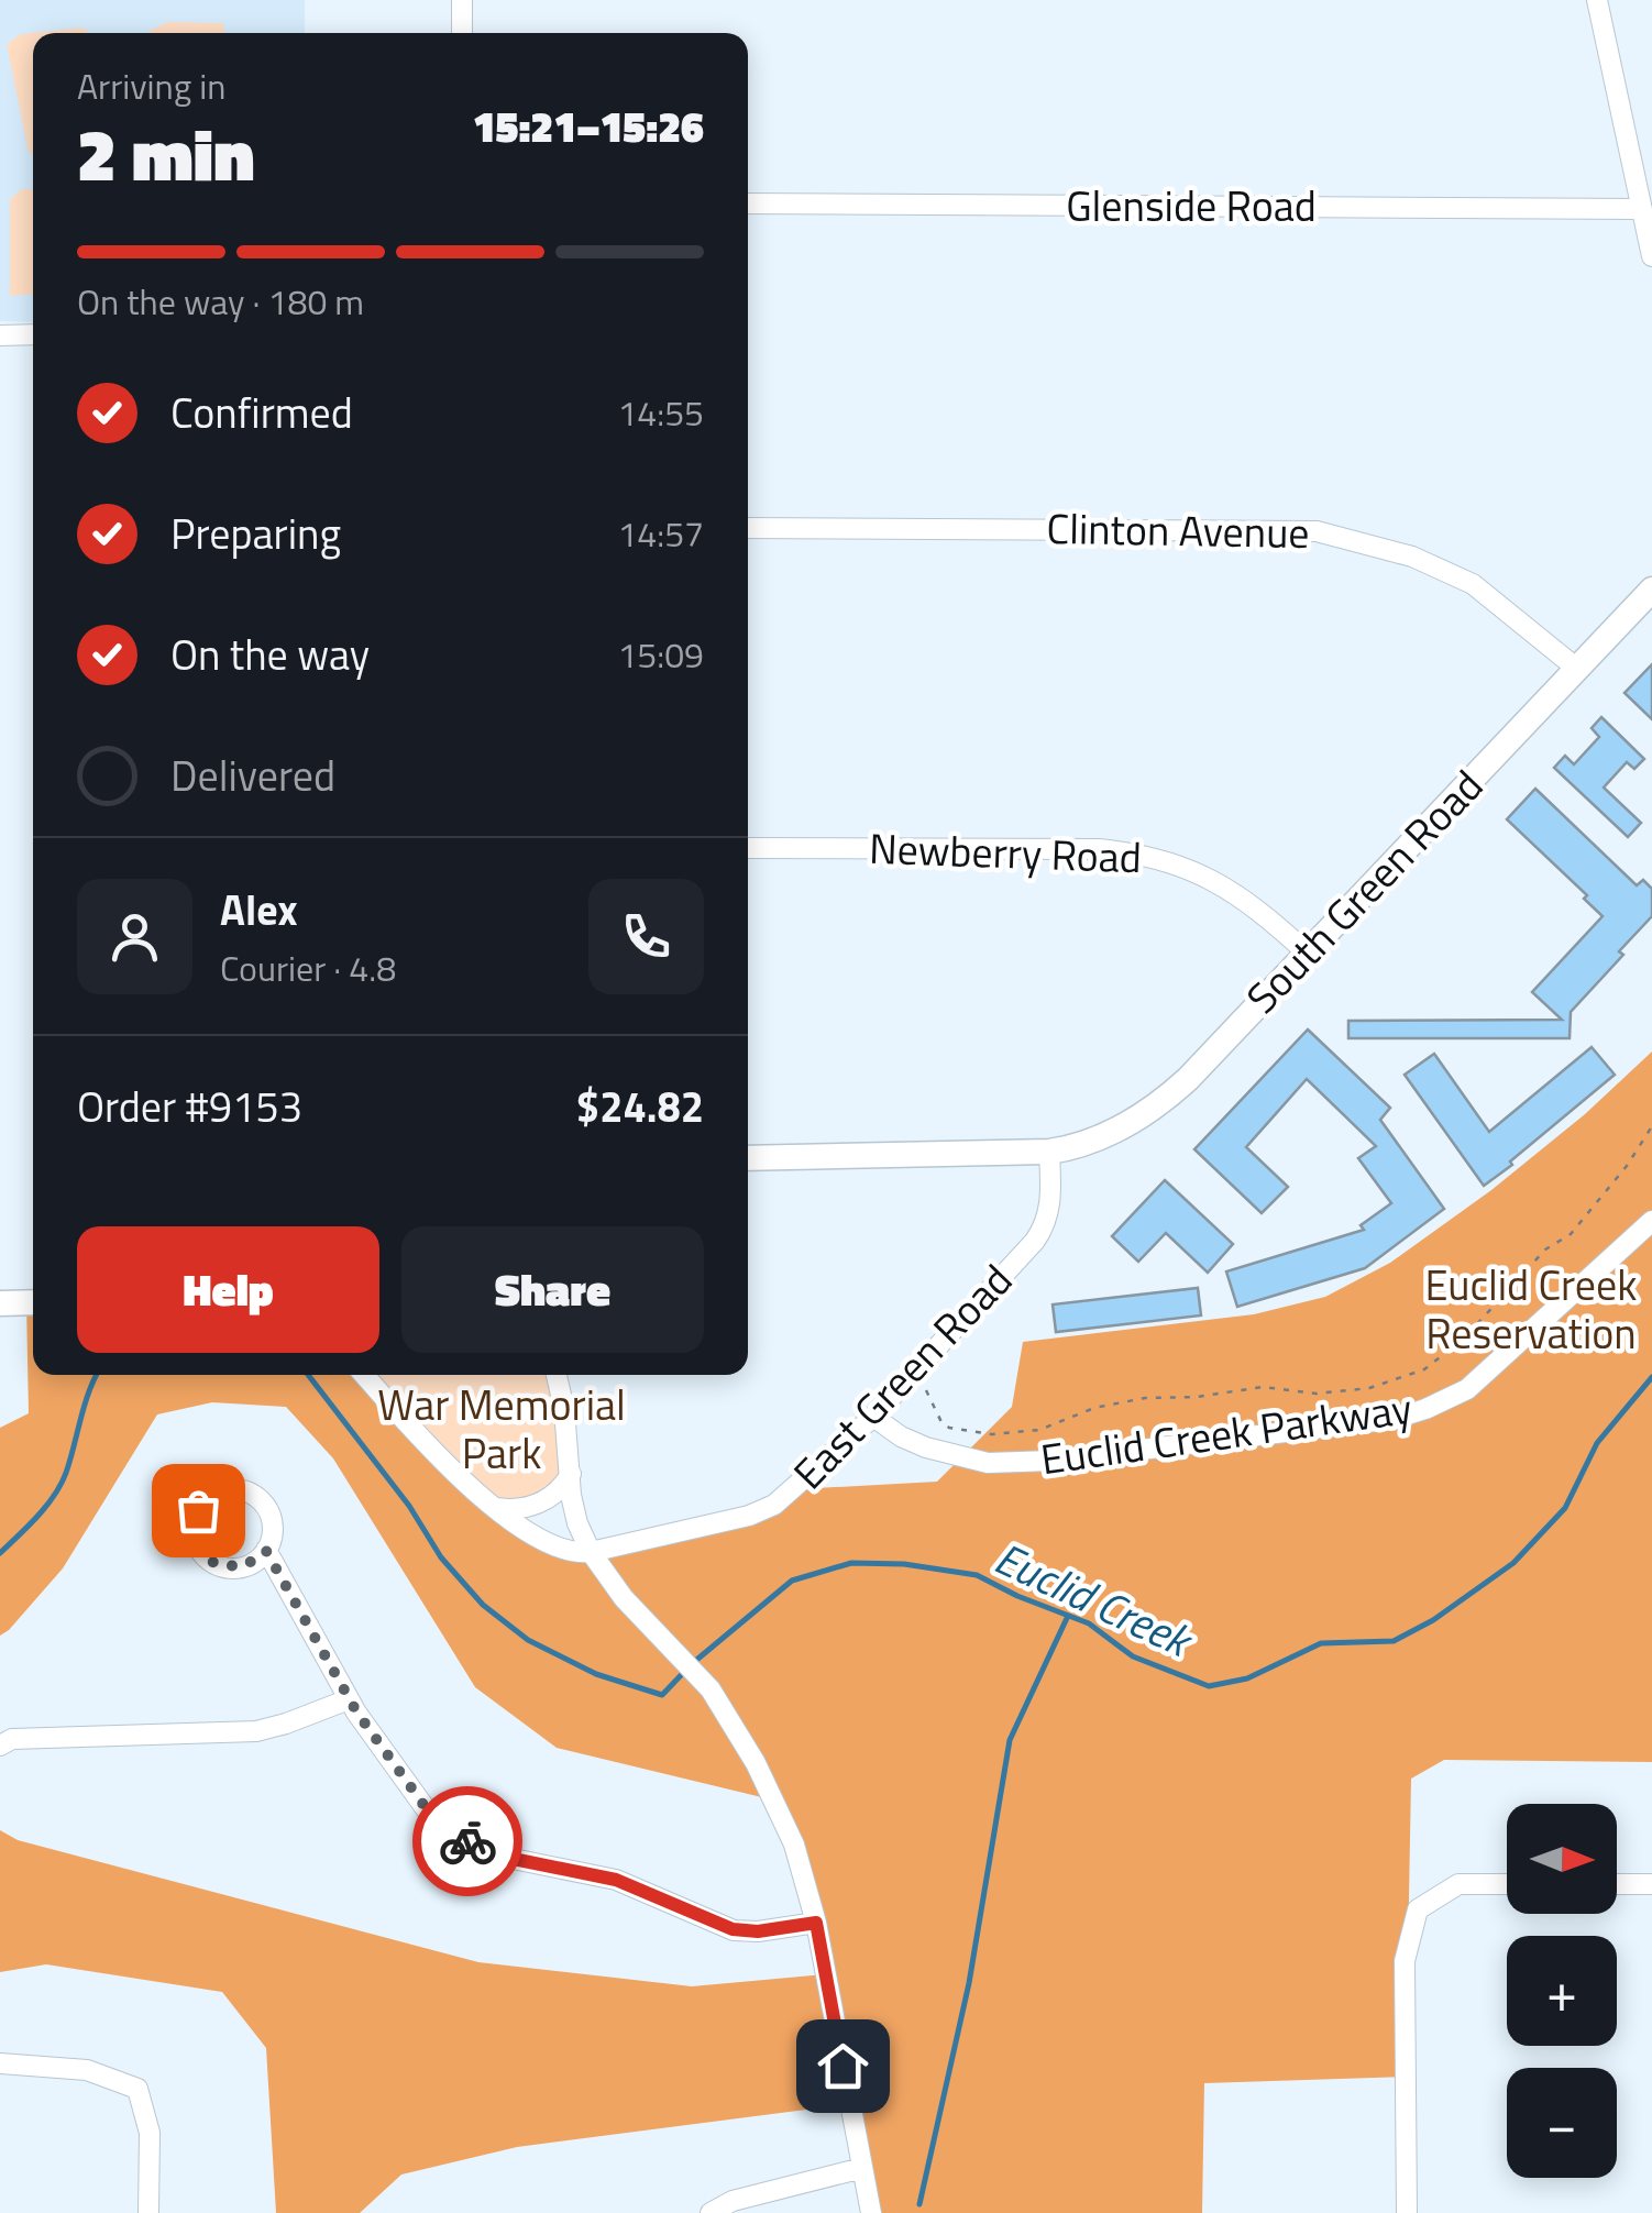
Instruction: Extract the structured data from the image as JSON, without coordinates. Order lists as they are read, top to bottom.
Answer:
{
  "streets": {
    "main road": ["South Green Road"],
    "street": [
      "Glenside Road",
      "Clinton Avenue",
      "Newberry Road",
      "East Green Road",
      "Euclid Creek Parkway"
    ]
  },
  "crossings": [
    ["Clinton Avenue", "South Green Road"],
    ["Newberry Road", "South Green Road"],
    ["South Green Road", "East Green Road"],
    ["East Green Road", "Euclid Creek Parkway"]
  ],
  "water": ["Euclid Creek"],
  "parks": ["Euclid Creek Reservation", "War Memorial Park"],
  "north": "right",
  "page": {
    "heading": ["2 min", "Arriving in", "15:21–15:26"],
    "panel": [
      "Alex",
      "Courier · 4.8",
      "Order #9153",
      "$24.82"
    ],
    "bar": "On the way · 180 m",
    "list": [
      ["Confirmed", "14:55"],
      ["Preparing", "14:57"],
      ["On the way", "15:09"],
      "Delivered"
    ],
    "buttons": ["Help", "Share"],
    "map_buttons": ["+", "−"]
  }
}
